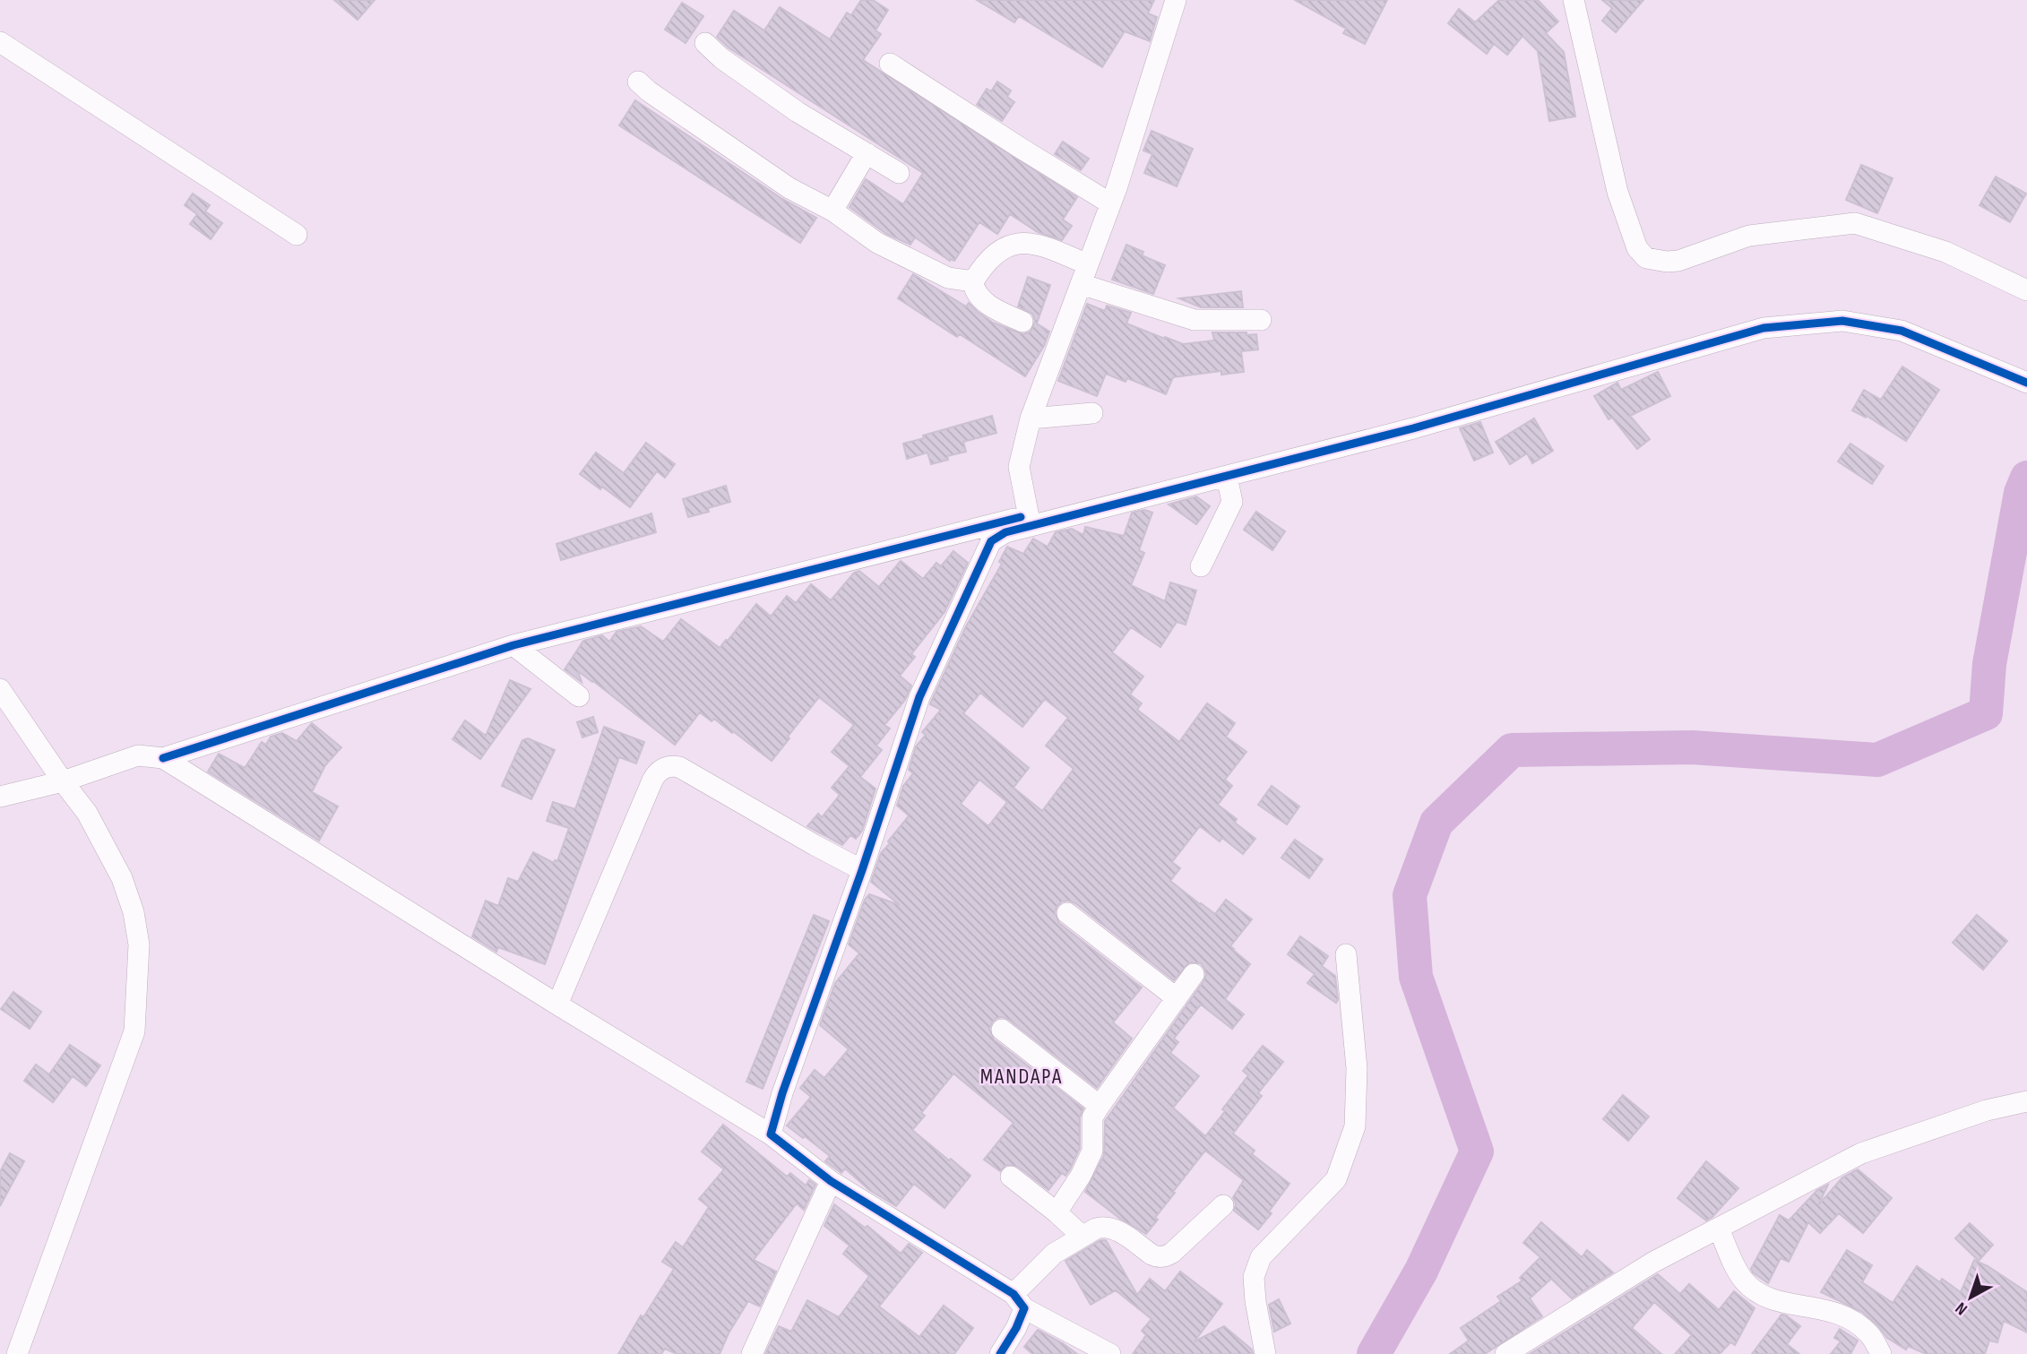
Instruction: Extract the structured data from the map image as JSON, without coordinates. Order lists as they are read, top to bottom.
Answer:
{
  "districts": ["MANDAPA"],
  "north": "bottom left"
}
